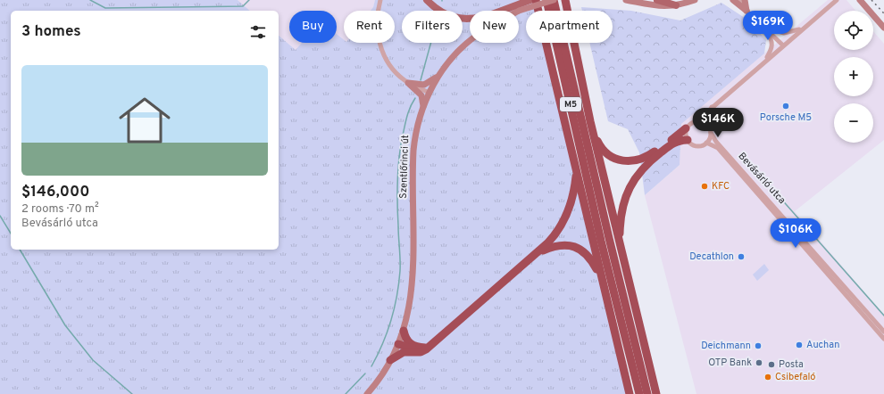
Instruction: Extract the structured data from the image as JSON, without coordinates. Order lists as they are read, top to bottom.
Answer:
{
  "streets": {
    "highway": ["M5"],
    "main road": ["Szentlőrinci út"],
    "street": ["Bevásárló utca"]
  },
  "crossings": [
    ["M5", "Szentlőrinci út"]
  ],
  "places": [
    "Porsche M5",
    "KFC",
    "Decathlon",
    "Auchan",
    "Deichmann",
    "OTP Bank",
    "Posta",
    "Csibefaló"
  ],
  "page": {
    "map_buttons": ["+", "−"],
    "price": ["$169K", "$146K", "$106K"],
    "chip": [
      "Buy",
      "Rent",
      "Filters",
      "New",
      "Apartment"
    ],
    "heading": "3 homes",
    "list": [
      {
        "name": "$146,000",
        "note": "2 rooms · 70 m² · Bevásárló utca"
      }
    ]
  }
}
